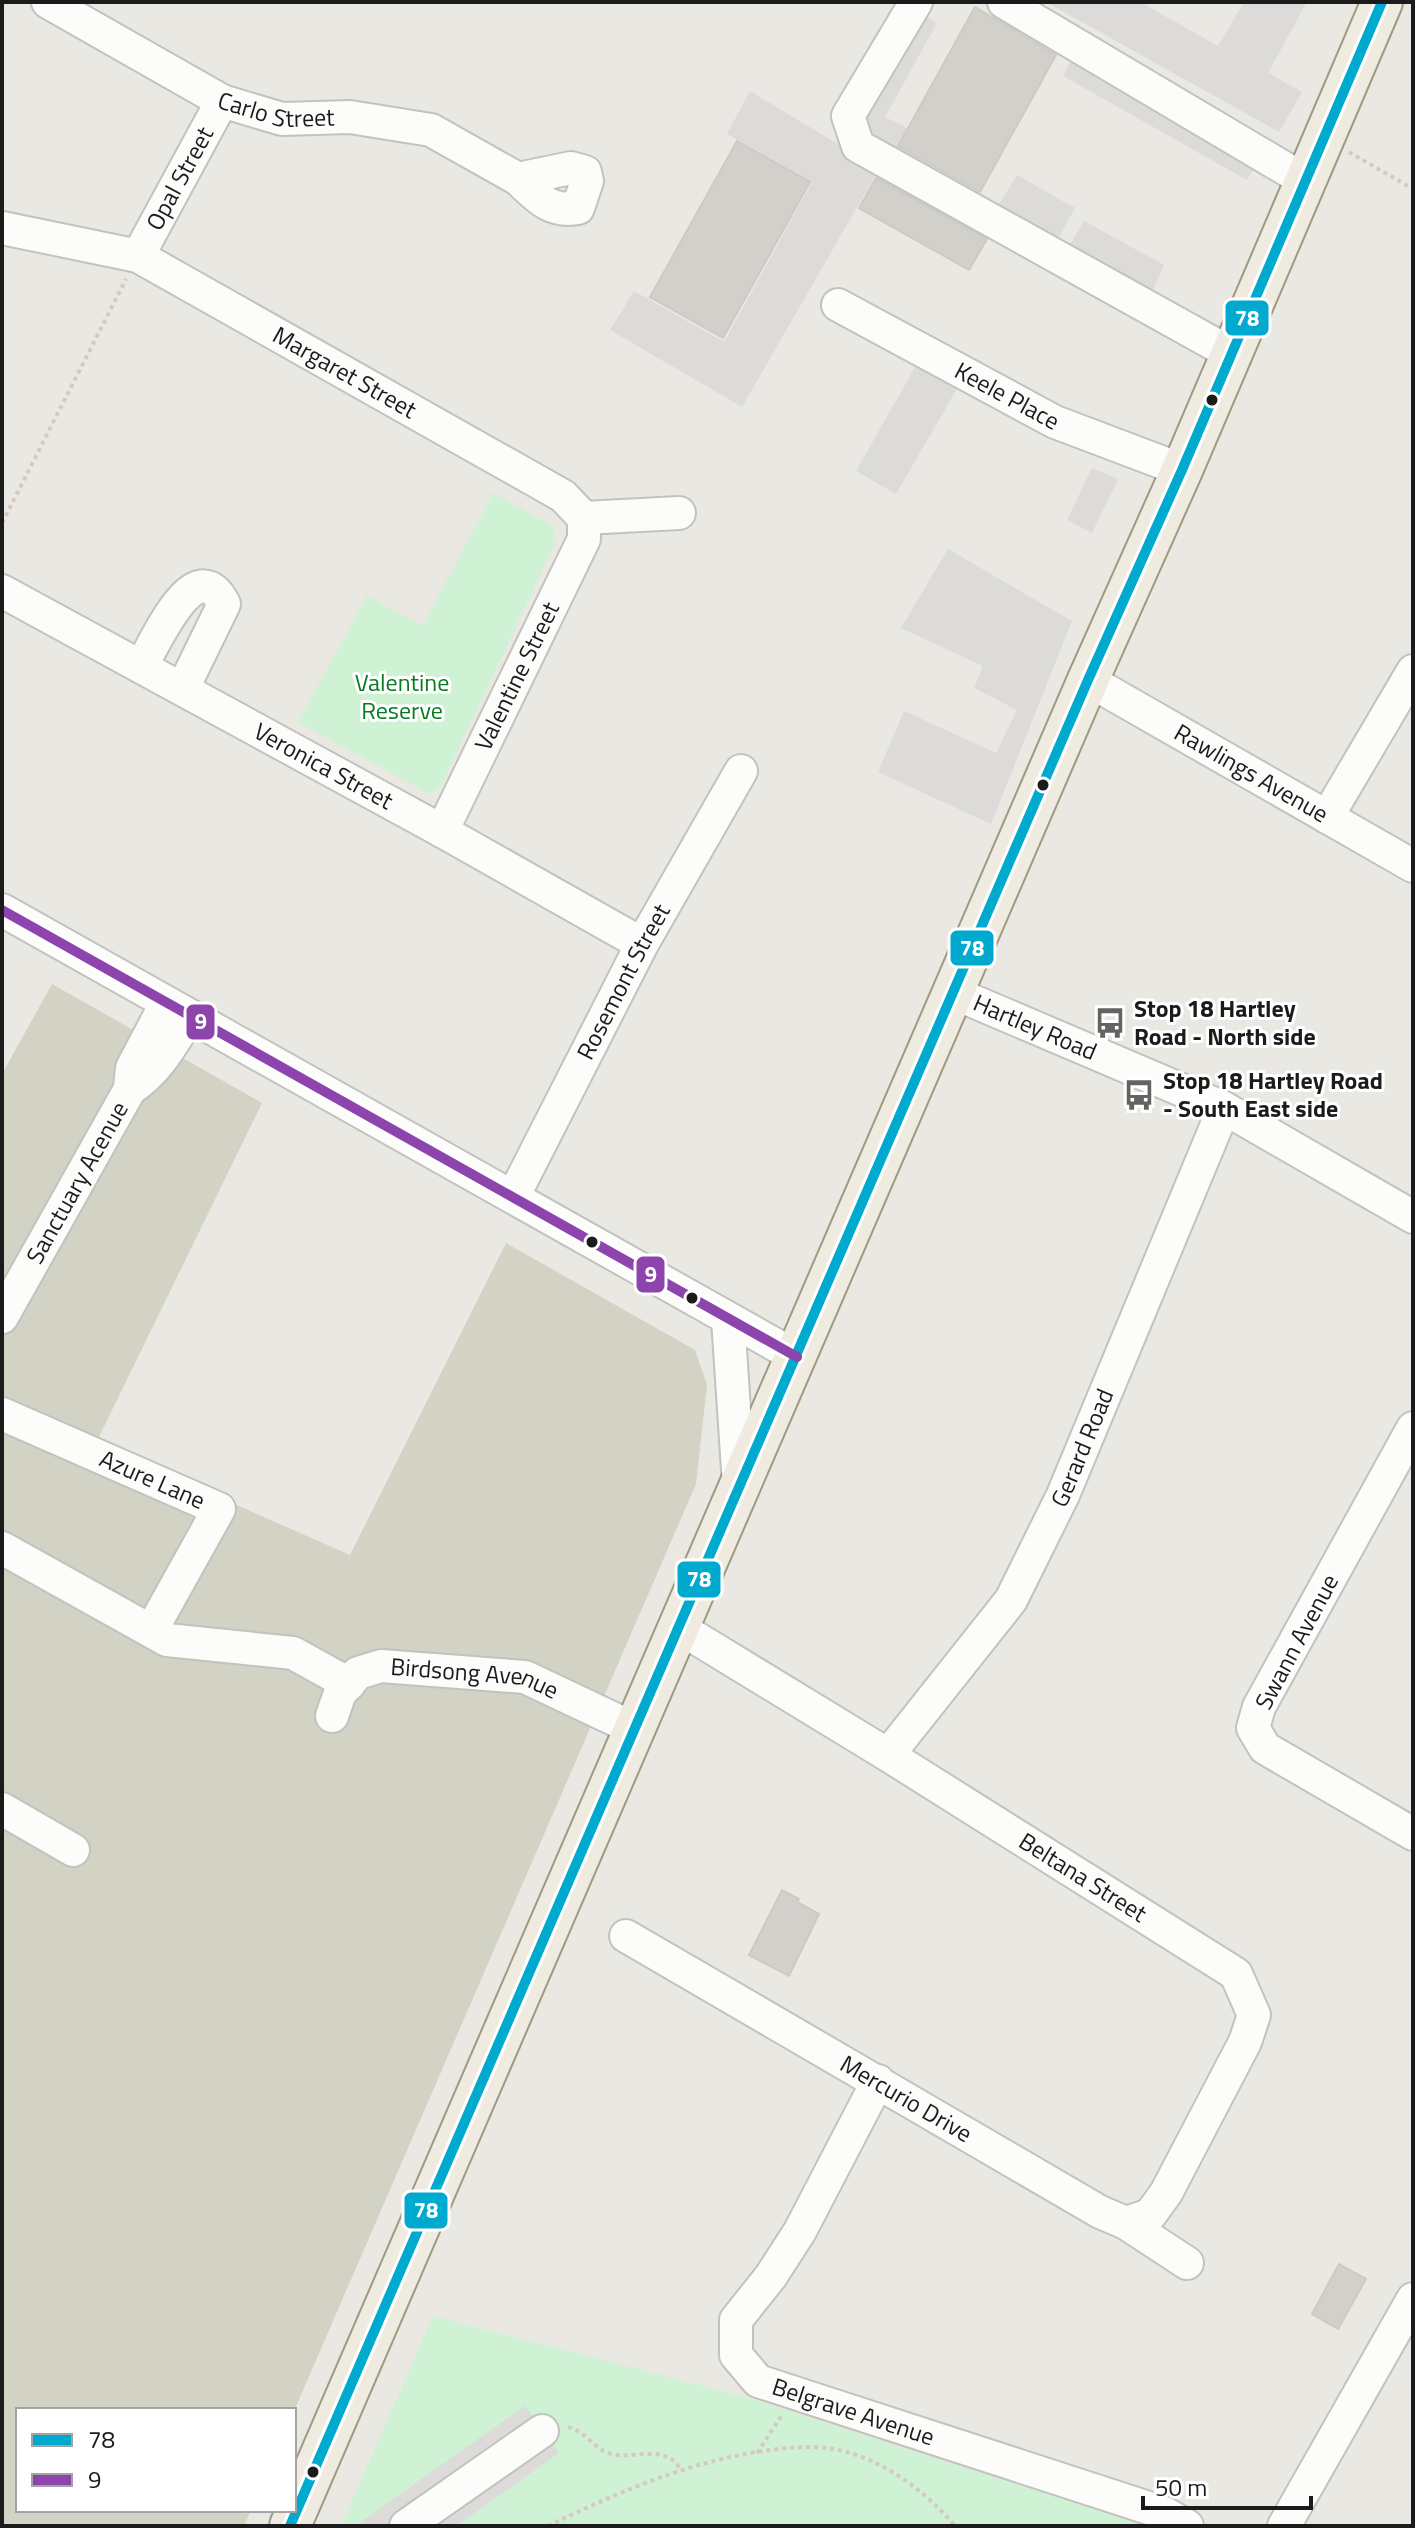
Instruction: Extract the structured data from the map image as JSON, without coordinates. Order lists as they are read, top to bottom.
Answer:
{
  "streets": {
    "street": [
      "Carlo Street",
      "Opal Street",
      "Margaret Street",
      "Keele Place",
      "Valentine Street",
      "Veronica Street",
      "Rawlings Avenue",
      "Rosemont Street",
      "Hartley Road",
      "Sanctuary Acenue",
      "Gerard Road",
      "Azure Lane",
      "Swann Avenue",
      "Birdsong Avenue",
      "Beltana Street",
      "Mercurio Drive",
      "Belgrave Avenue"
    ]
  },
  "crossings": [
    ["Carlo Street", "Opal Street"],
    ["Opal Street", "Margaret Street"],
    ["Margaret Street", "Valentine Street"],
    ["Valentine Street", "Veronica Street"],
    ["Veronica Street", "Rosemont Street"],
    ["Hartley Road", "Gerard Road"],
    ["Gerard Road", "Beltana Street"],
    ["Beltana Street", "Mercurio Drive"],
    ["Mercurio Drive", "Belgrave Avenue"]
  ],
  "parks": ["Valentine Reserve"],
  "places": {
    "bus stop": ["Stop 18 Hartley Road - North side", "Stop 18 Hartley Road - South East side"]
  },
  "lines": ["transit line 78", "transit line 9"],
  "legend": ["78", "9"],
  "scale_bar": "50 m"
}
